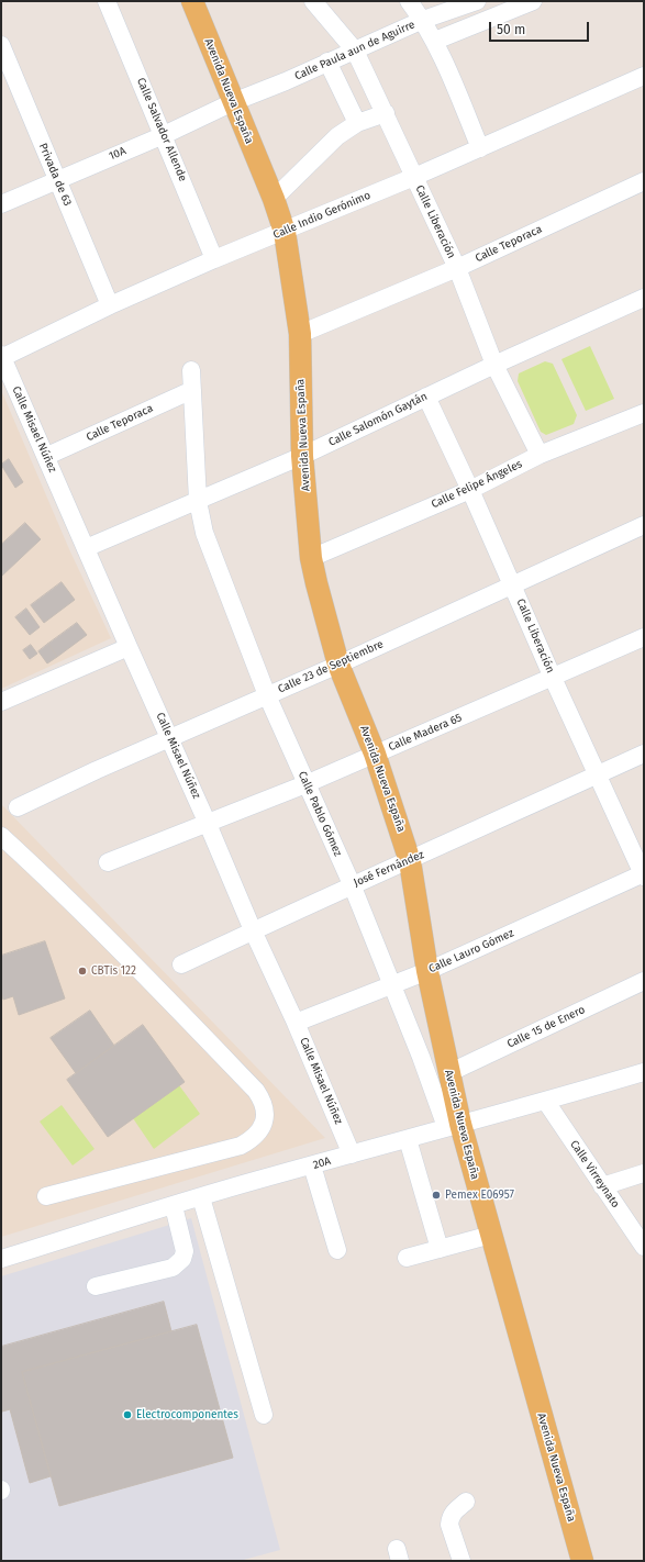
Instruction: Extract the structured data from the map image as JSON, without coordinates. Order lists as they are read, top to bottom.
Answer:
{
  "streets": {
    "main road": ["Avenida Nueva España"],
    "street": [
      "Calle Paula aun de Aguirre",
      "Calle Salvador Allende",
      "10A",
      "Privada de 63",
      "Calle Indio Gerónimo",
      "Calle Liberación",
      "Calle Teporaca",
      "Calle Salomón Gaytán",
      "Calle Misael Núñez",
      "Calle Felipe Ángeles",
      "Calle 23 de Septiembre",
      "Calle Madera 65",
      "Calle Pablo Gómez",
      "José Fernández",
      "Calle Lauro Gómez",
      "Calle 15 de Enero",
      "20A",
      "Calle Virreynato"
    ]
  },
  "crossings": [
    ["Calle Paula aun de Aguirre", "Avenida Nueva España"],
    ["Calle Paula aun de Aguirre", "10A"],
    ["Calle Paula aun de Aguirre", "Calle Liberación"],
    ["Avenida Nueva España", "10A"],
    ["Avenida Nueva España", "Calle Indio Gerónimo"],
    ["Avenida Nueva España", "Calle Teporaca"],
    ["Avenida Nueva España", "Calle Salomón Gaytán"],
    ["Avenida Nueva España", "Calle Felipe Ángeles"],
    ["Avenida Nueva España", "Calle 23 de Septiembre"],
    ["Avenida Nueva España", "Calle Madera 65"],
    ["Avenida Nueva España", "Calle Pablo Gómez"],
    ["Avenida Nueva España", "José Fernández"],
    ["Avenida Nueva España", "Calle Lauro Gómez"],
    ["Avenida Nueva España", "Calle 15 de Enero"],
    ["Avenida Nueva España", "20A"],
    ["Calle Salvador Allende", "10A"],
    ["Calle Salvador Allende", "Calle Indio Gerónimo"],
    ["10A", "Privada de 63"],
    ["Privada de 63", "Calle Indio Gerónimo"],
    ["Calle Indio Gerónimo", "Calle Liberación"],
    ["Calle Indio Gerónimo", "Calle Misael Núñez"],
    ["Calle Liberación", "Calle Teporaca"],
    ["Calle Liberación", "Calle Salomón Gaytán"],
    ["Calle Liberación", "Calle Felipe Ángeles"],
    ["Calle Liberación", "Calle 23 de Septiembre"],
    ["Calle Liberación", "Calle Madera 65"],
    ["Calle Liberación", "José Fernández"],
    ["Calle Liberación", "Calle Lauro Gómez"],
    ["Calle Teporaca", "Calle Misael Núñez"],
    ["Calle Salomón Gaytán", "Calle Misael Núñez"],
    ["Calle Salomón Gaytán", "Calle Pablo Gómez"],
    ["Calle Misael Núñez", "Calle 23 de Septiembre"],
    ["Calle Misael Núñez", "Calle Madera 65"],
    ["Calle Misael Núñez", "José Fernández"],
    ["Calle Misael Núñez", "Calle Lauro Gómez"],
    ["Calle Misael Núñez", "20A"],
    ["Calle 23 de Septiembre", "Calle Pablo Gómez"],
    ["Calle Madera 65", "Calle Pablo Gómez"],
    ["Calle Pablo Gómez", "José Fernández"],
    ["Calle Pablo Gómez", "Calle Lauro Gómez"],
    ["Calle Pablo Gómez", "20A"],
    ["20A", "Calle Virreynato"]
  ],
  "places": ["CBTis 122", "Pemex E06957", "Electrocomponentes"],
  "scale_bar": "50 m"
}
